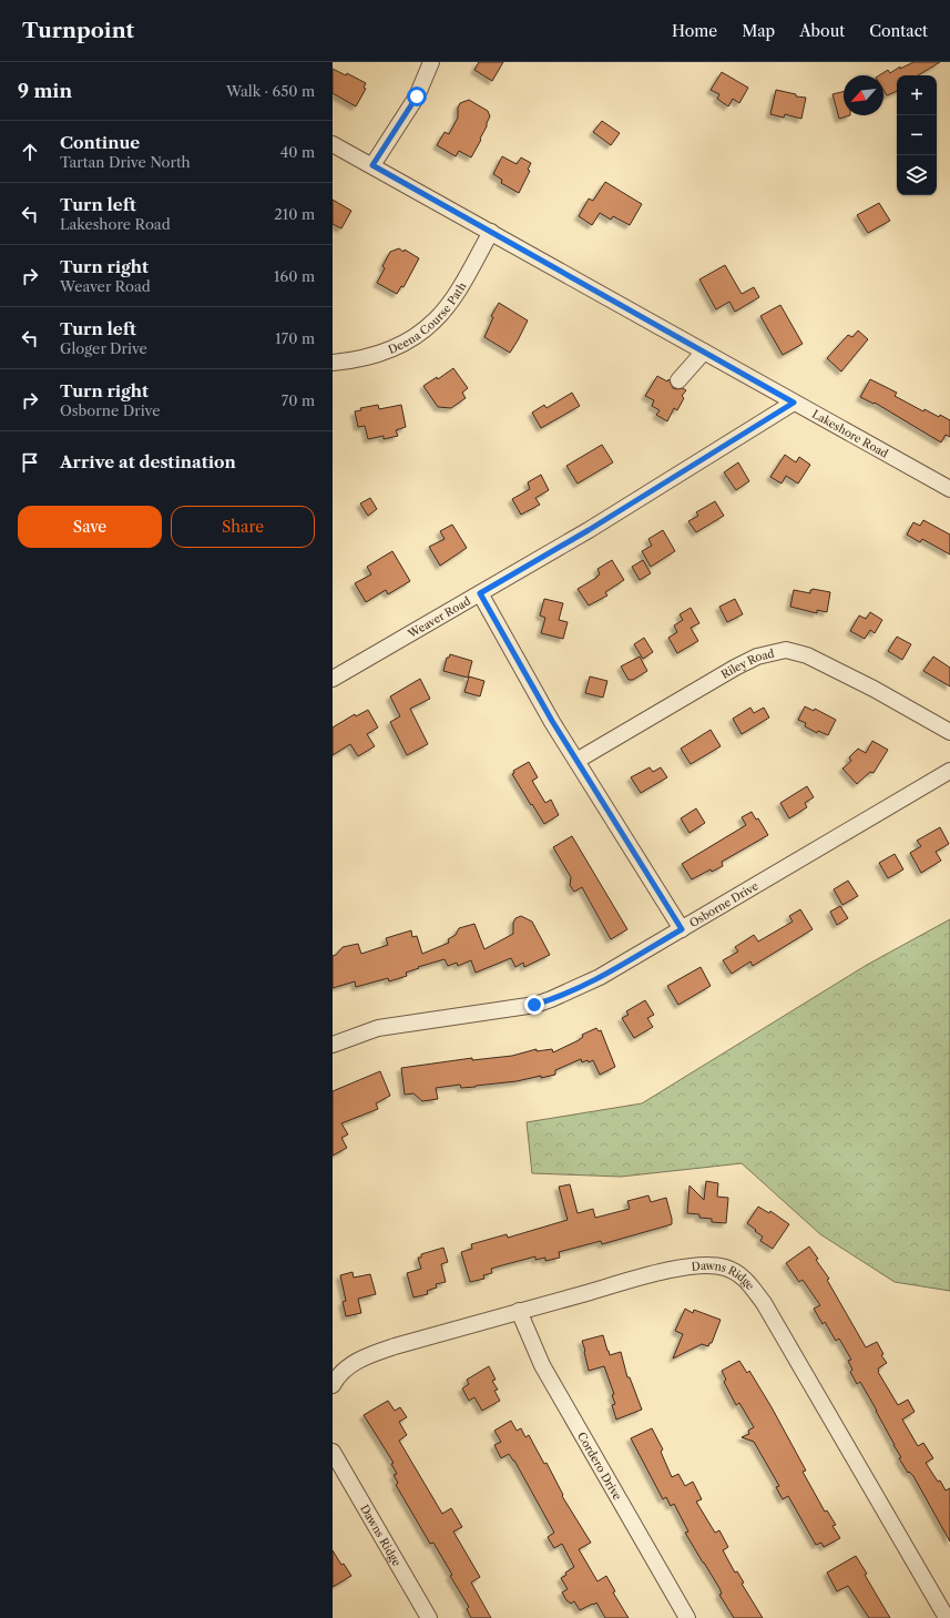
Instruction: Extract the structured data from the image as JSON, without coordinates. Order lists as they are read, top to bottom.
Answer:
{
  "streets": {
    "street": [
      "Deena Course Path",
      "Lakeshore Road",
      "Weaver Road",
      "Riley Road",
      "Osborne Drive",
      "Dawns Ridge",
      "Cordero Drive"
    ]
  },
  "crossings": [
    ["Deena Course Path", "Lakeshore Road"],
    ["Lakeshore Road", "Weaver Road"],
    ["Dawns Ridge", "Cordero Drive"]
  ],
  "north": "bottom left",
  "page": {
    "header": "Turnpoint",
    "nav": [
      "Home",
      "Map",
      "About",
      "Contact"
    ],
    "heading": ["9 min", "Walk · 650 m"],
    "map_buttons": ["+", "−"],
    "list": [
      ["Continue", "Tartan Drive North", "40 m"],
      ["Turn left", "Lakeshore Road", "210 m"],
      ["Turn right", "Weaver Road", "160 m"],
      ["Turn left", "Gloger Drive", "170 m"],
      ["Turn right", "Osborne Drive", "70 m"],
      "Arrive at destination"
    ],
    "buttons": ["Save", "Share"]
  }
}
